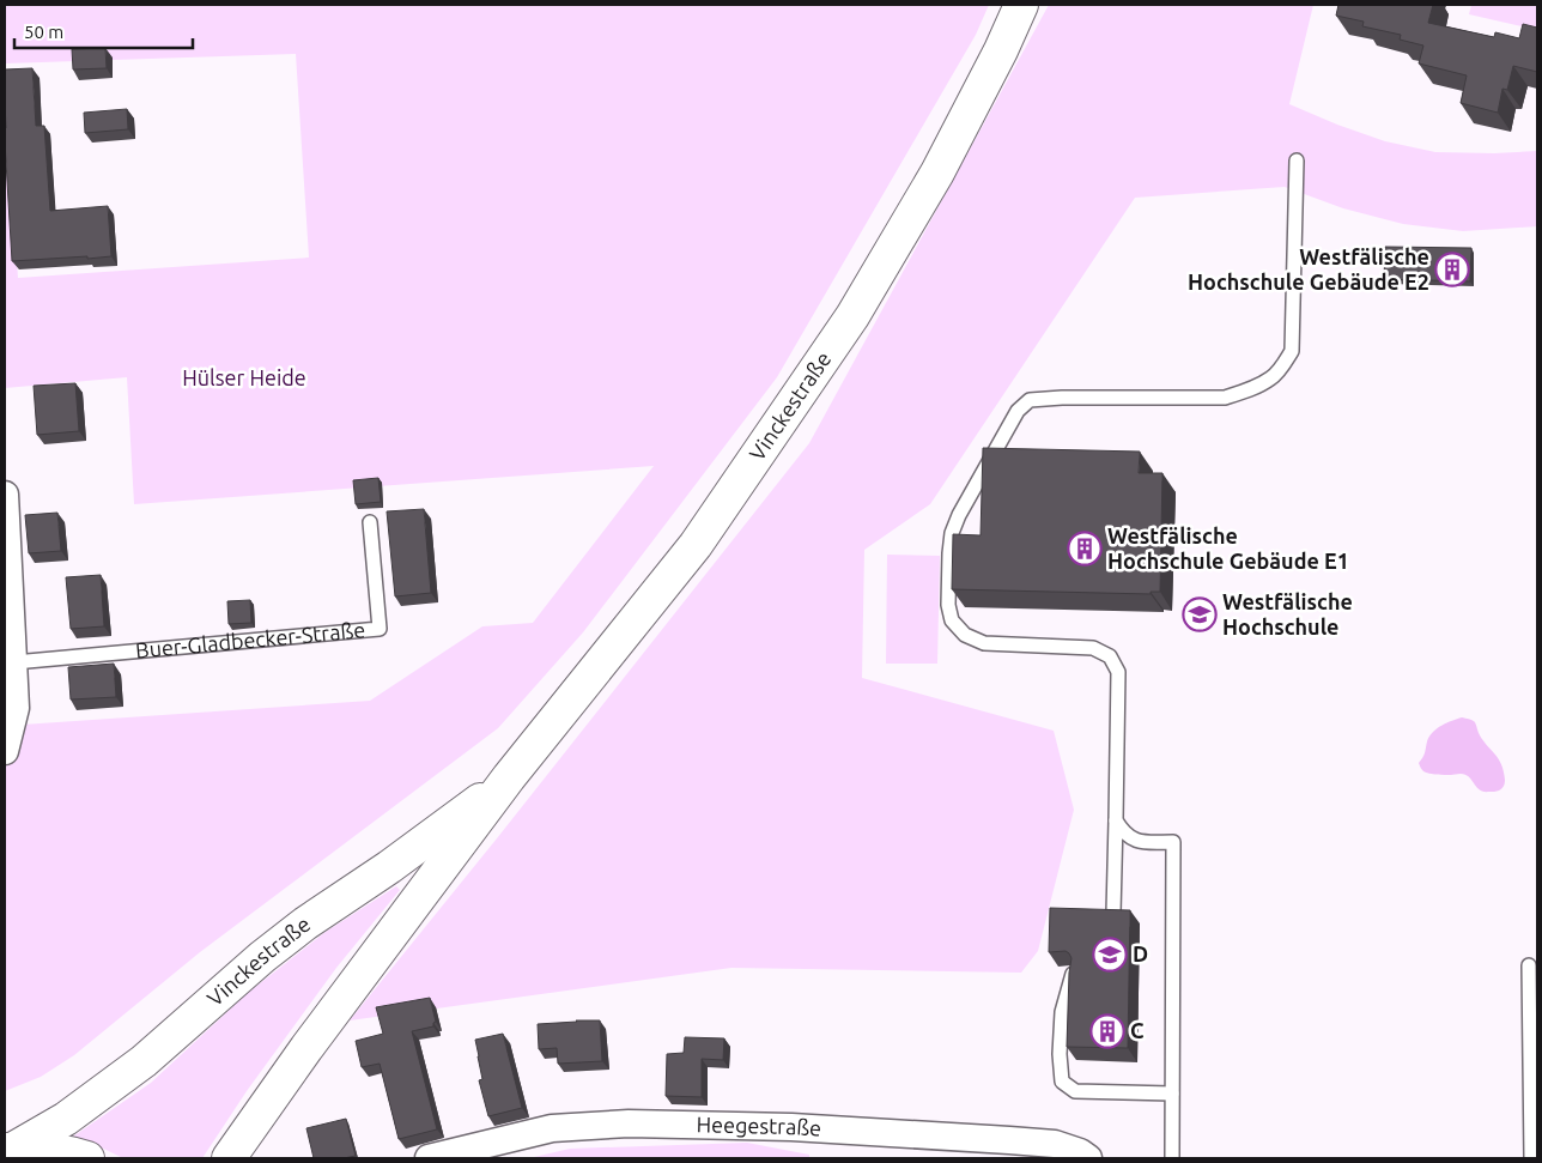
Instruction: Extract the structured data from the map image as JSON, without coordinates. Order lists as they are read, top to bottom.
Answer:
{
  "streets": {
    "main road": ["Vinckestraße"],
    "street": ["Heegestraße"],
    "lane": ["Buer-Gladbecker-Straße"]
  },
  "parks": ["Hülser Heide"],
  "places": {
    "building": ["Westfälische Hochschule Gebäude E2", "Westfälische Hochschule Gebäude E1", "C"],
    "school or university": ["Westfälische Hochschule", "D"]
  },
  "scale_bar": "50 m"
}
